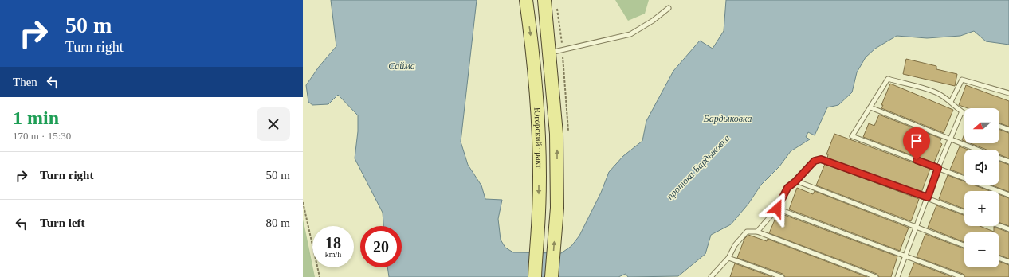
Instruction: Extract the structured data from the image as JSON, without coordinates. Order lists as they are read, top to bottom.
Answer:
{
  "streets": {
    "main road": ["Югорский тракт"]
  },
  "water": ["Сайма", "Бардыковка", "протока Бардыковка"],
  "north": "left",
  "page": {
    "turn": ["50 m", "Turn right"],
    "then": "Then",
    "heading": ["1 min", "170 m · 15:30"],
    "map_buttons": ["+", "−"],
    "list": [
      {
        "name": "Turn right",
        "value": "50 m"
      },
      {
        "name": "Turn left",
        "value": "80 m"
      }
    ],
    "speed": "18 km/h",
    "limit": "20"
  }
}
